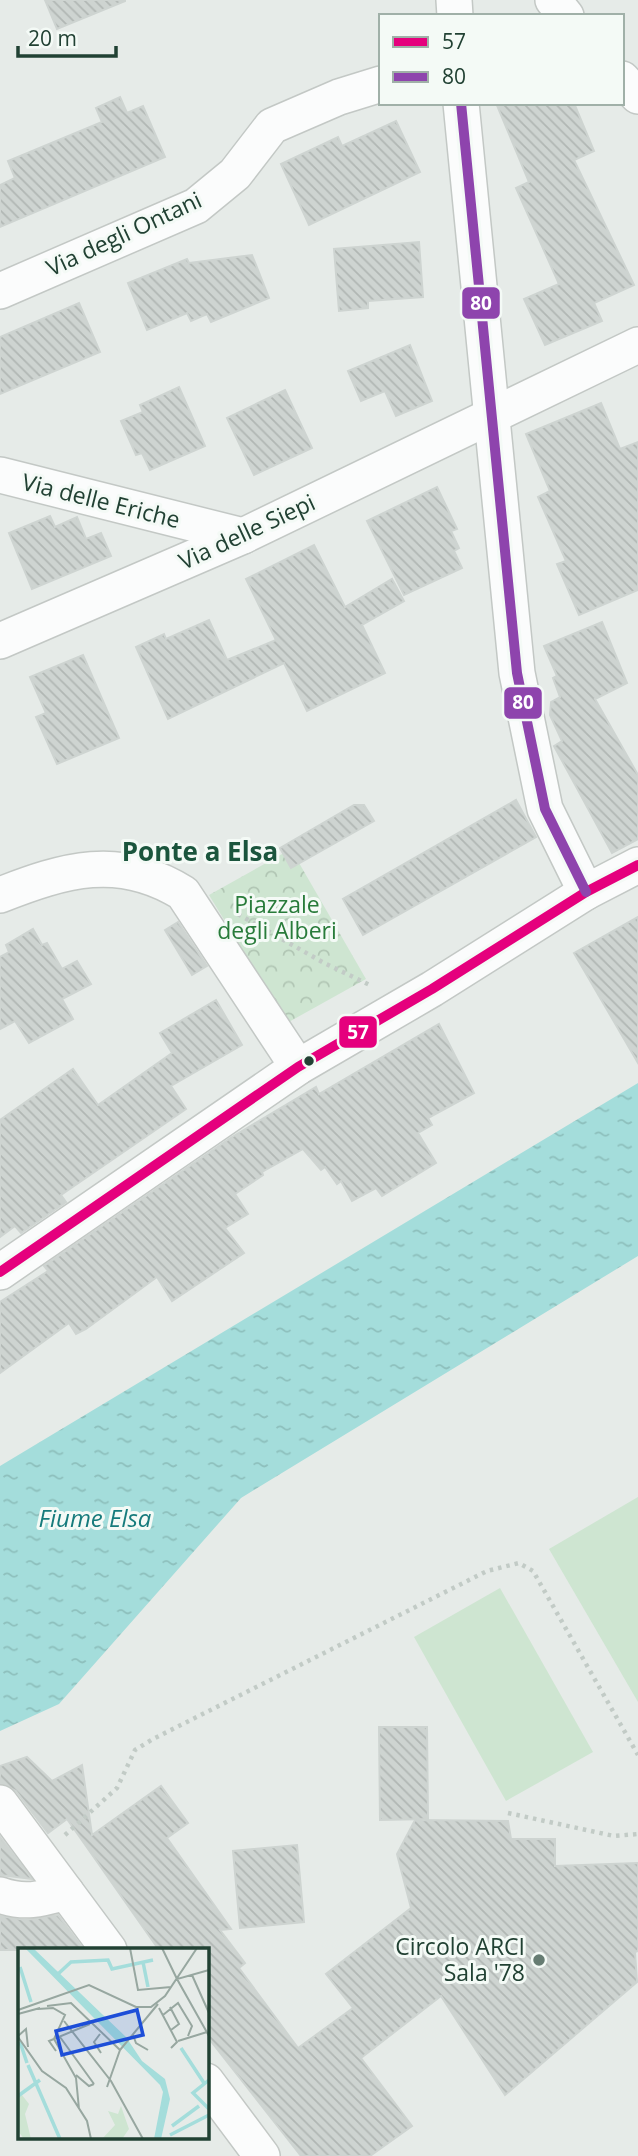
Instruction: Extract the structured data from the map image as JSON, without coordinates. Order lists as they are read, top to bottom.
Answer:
{
  "streets": {
    "street": ["Via degli Ontani", "Via delle Eriche", "Via delle Siepi"]
  },
  "crossings": [
    ["Via delle Eriche", "Via delle Siepi"]
  ],
  "districts": ["Ponte a Elsa"],
  "water": ["Fiume Elsa"],
  "parks": ["Piazzale degli Alberi"],
  "places": ["Circolo ARCI Sala '78"],
  "lines": ["transit line 80", "transit line 57"],
  "legend": ["57", "80"],
  "scale_bar": "20 m"
}
